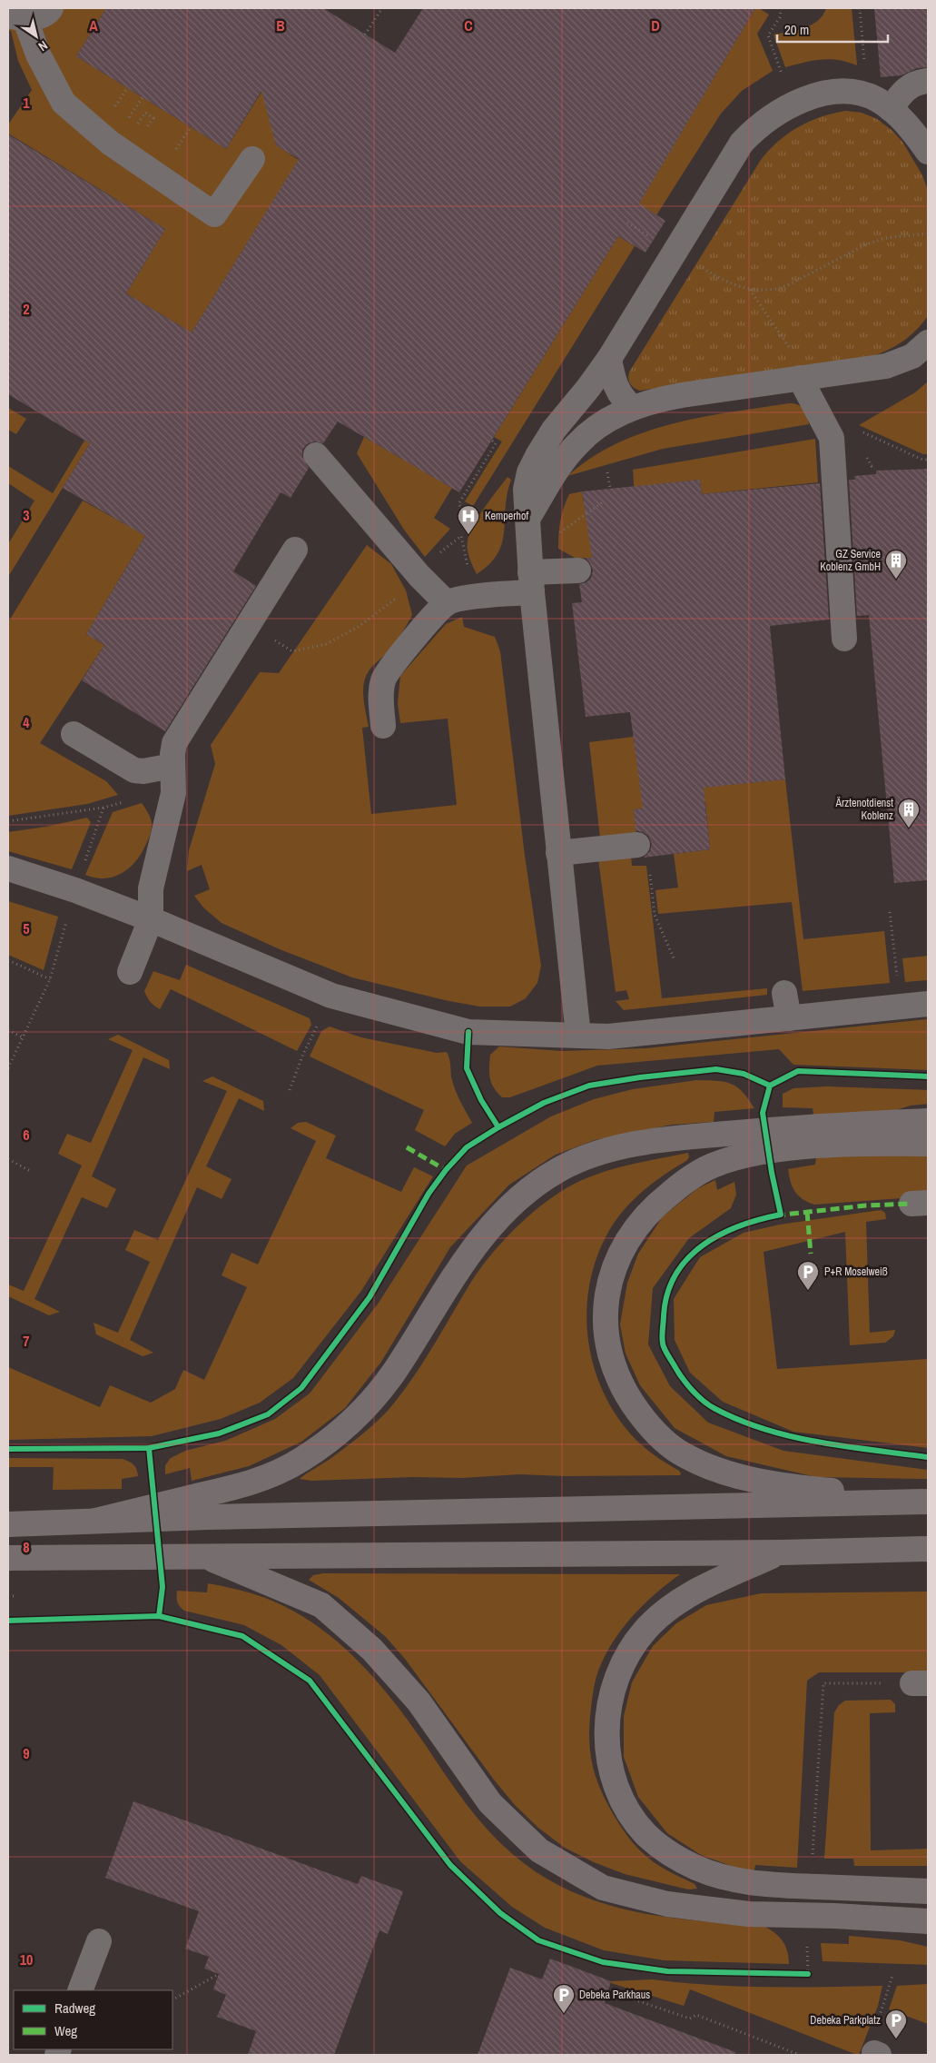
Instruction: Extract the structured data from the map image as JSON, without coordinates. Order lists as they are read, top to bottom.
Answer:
{
  "places": {
    "hospital": ["Kemperhof"],
    "building": ["GZ Service Koblenz GmbH", "Ärztenotdienst Koblenz"],
    "parking": ["P+R Moselweiß", "Debeka Parkhaus", "Debeka Parkplatz"]
  },
  "legend": ["Radweg", "Weg"],
  "scale_bar": "20 m",
  "north": "bottom right",
  "grid": {
    "columns": [
      "A",
      "B",
      "C",
      "D"
    ],
    "rows": [
      "1",
      "2",
      "3",
      "4",
      "5",
      "6",
      "7",
      "8",
      "9",
      "10"
    ]
  }
}
